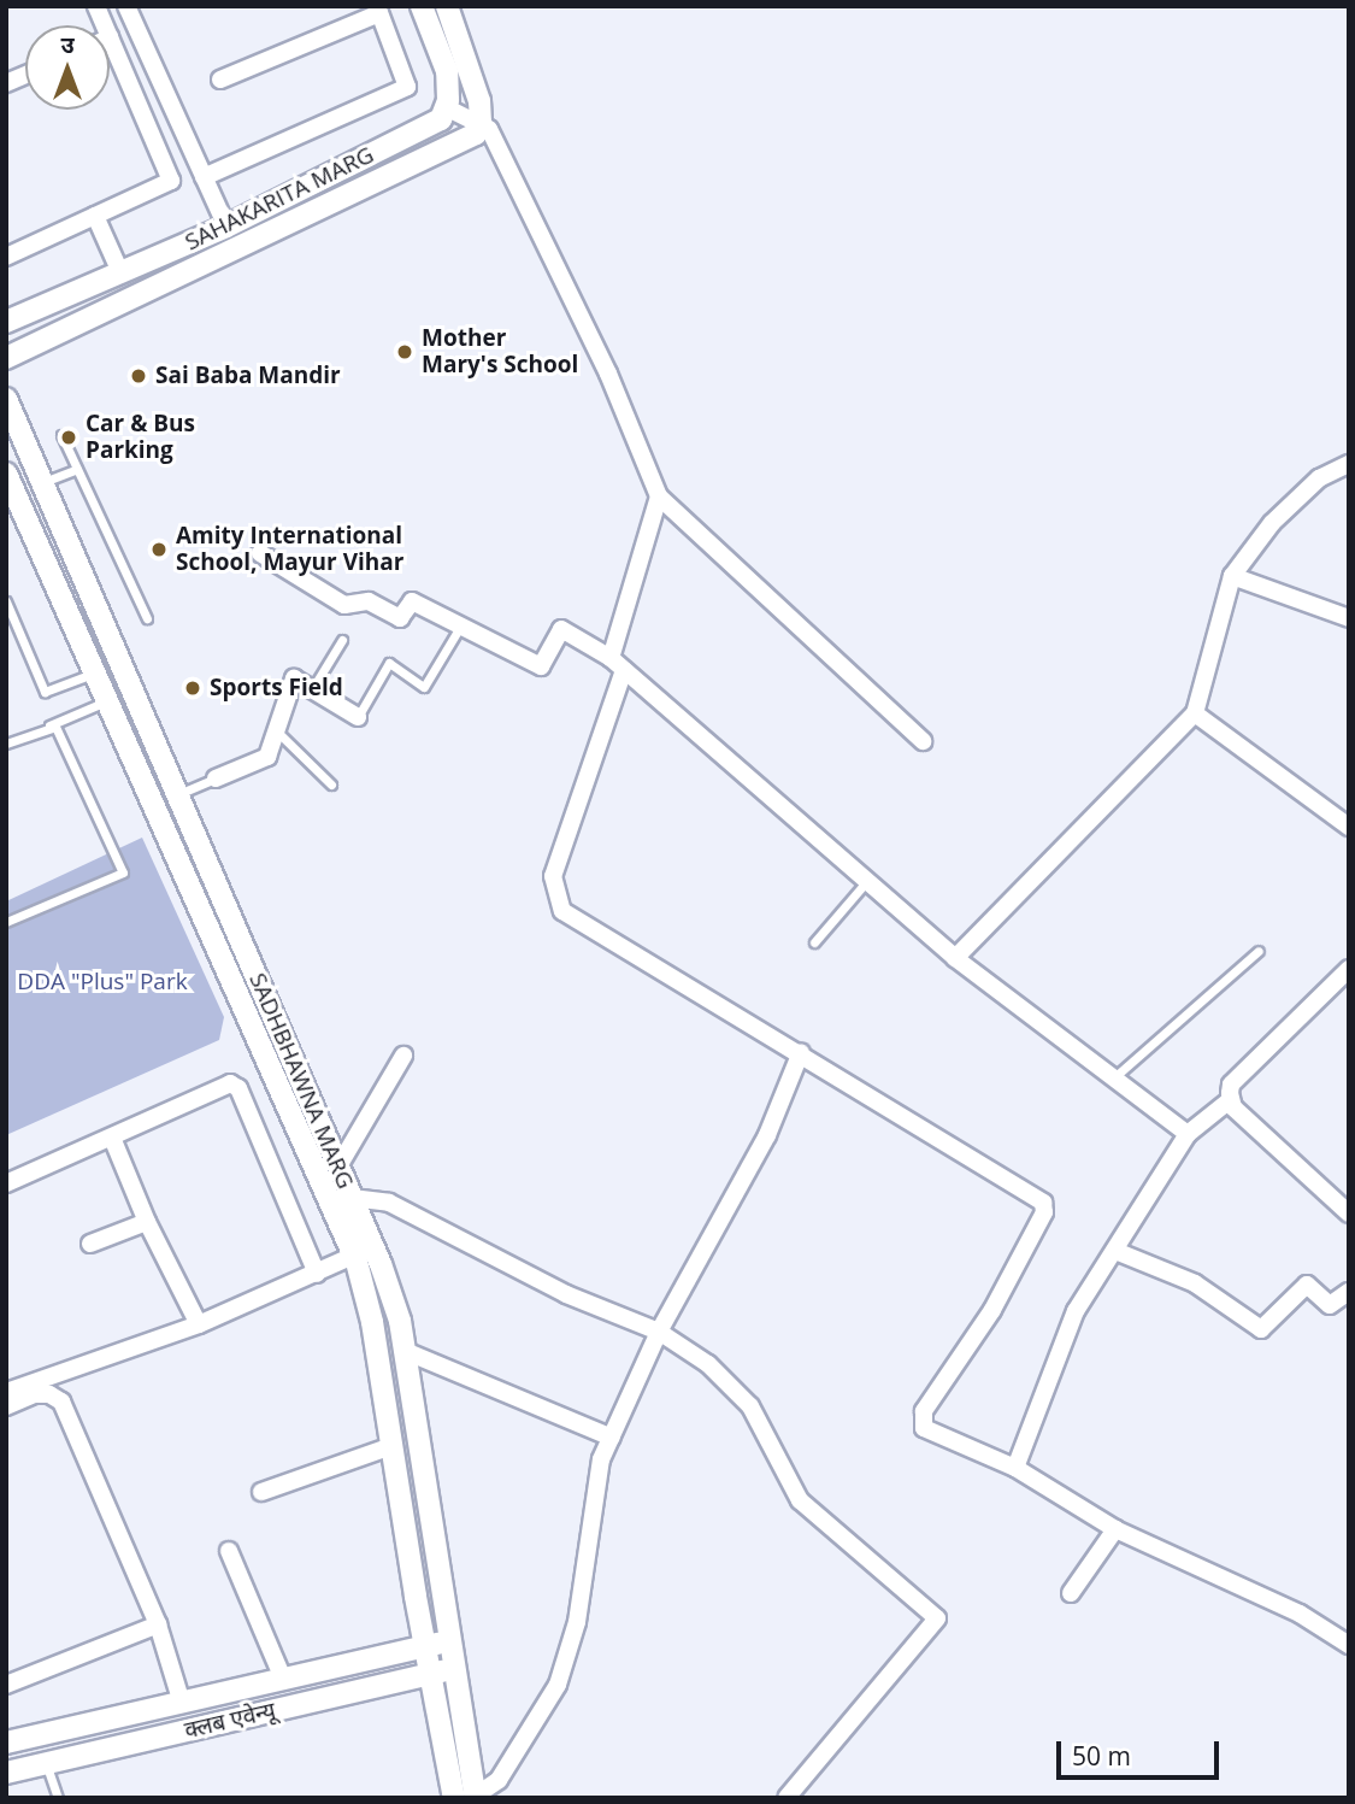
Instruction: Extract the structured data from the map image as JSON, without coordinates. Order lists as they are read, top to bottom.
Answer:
{
  "streets": {
    "street": ["SAHAKARITA MARG", "SADHBHAWNA MARG", "क्लब एवेन्यू"]
  },
  "crossings": [
    ["SADHBHAWNA MARG", "क्लब एवेन्यू"]
  ],
  "parks": ["DDA \"Plus\" Park"],
  "places": [
    "Mother Mary's School",
    "Sai Baba Mandir",
    "Car & Bus Parking",
    "Amity International School, Mayur Vihar",
    "Sports Field"
  ],
  "scale_bar": "50 m",
  "north": "top"
}
